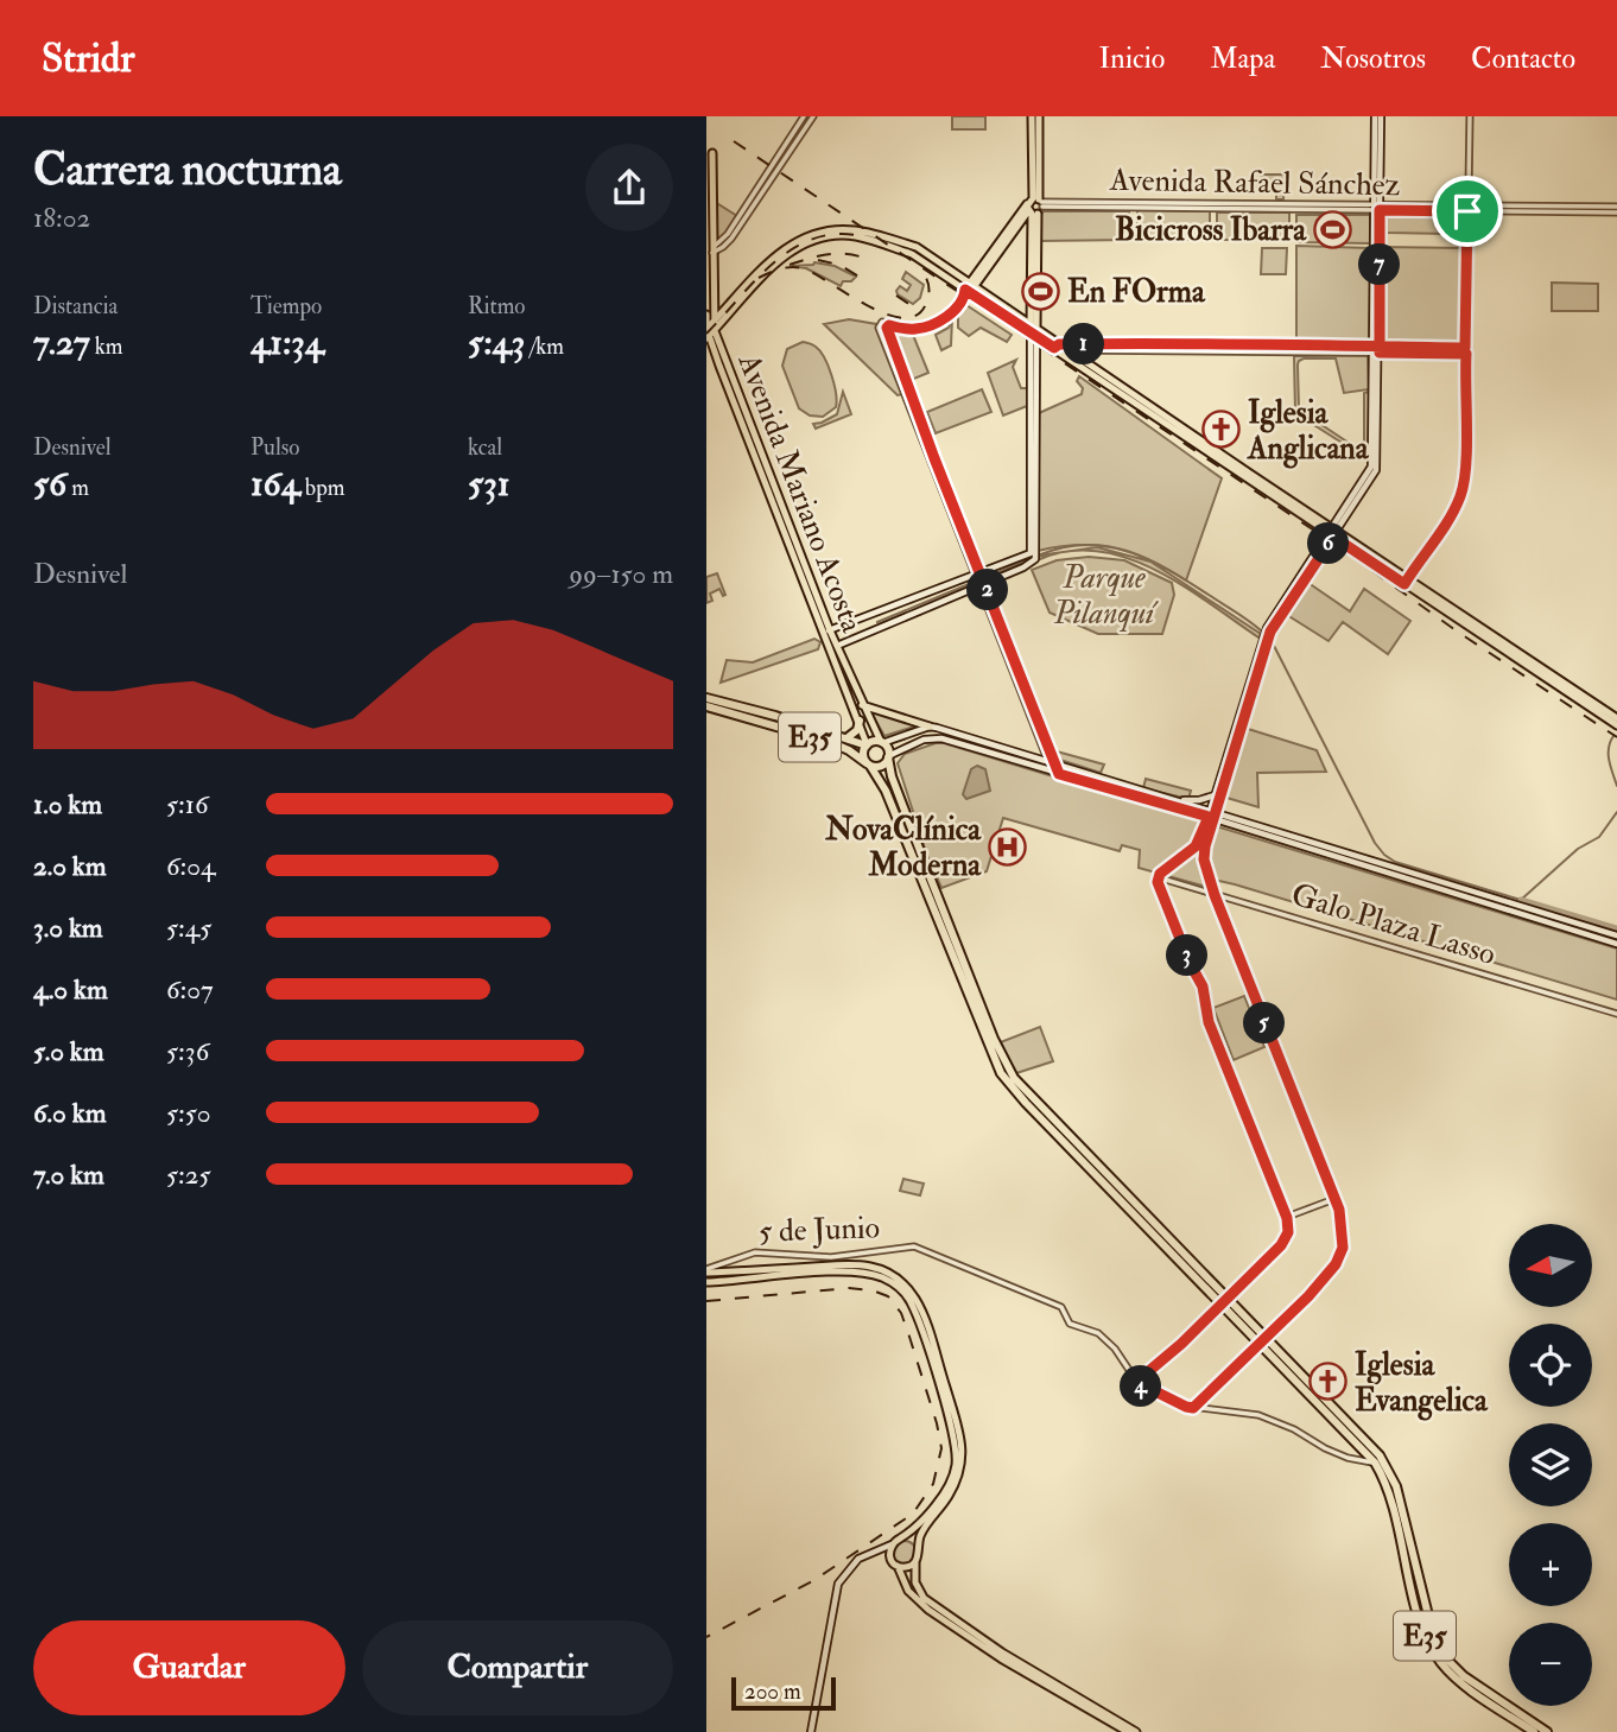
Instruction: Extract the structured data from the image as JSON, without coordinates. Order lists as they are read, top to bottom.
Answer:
{
  "streets": {
    "highway": ["E35"],
    "main road": ["Avenida Mariano Acosta"],
    "street": ["Avenida Rafael Sánchez", "Galo Plaza Lasso", "5 de Junio"]
  },
  "crossings": [
    ["Avenida Mariano Acosta", "E35"]
  ],
  "parks": ["Parque Pilanquí"],
  "places": {
    "sports": ["Bicicross Ibarra", "En FOrma"],
    "church": ["Iglesia Anglicana", "Iglesia Evangelica"],
    "hospital": ["NovaClínica Moderna"]
  },
  "scale_bar": "200 m",
  "north": "left",
  "page": {
    "header": "Stridr",
    "nav": [
      "Inicio",
      "Mapa",
      "Nosotros",
      "Contacto"
    ],
    "heading": ["Carrera nocturna", "18:02"],
    "pins": [
      "7",
      "1",
      "6",
      "2",
      "3",
      "5",
      "4"
    ],
    "stats": [
      ["Distancia", "7.27 km"],
      ["Tiempo", "41:34"],
      ["Ritmo", "5:43 /km"],
      ["Desnivel", "56 m"],
      ["Pulso", "164 bpm"],
      ["kcal", "531"]
    ],
    "chart": ["Desnivel", "99–150 m"],
    "list": [
      {
        "name": "1.0 km",
        "note": "5:16"
      },
      {
        "name": "2.0 km",
        "note": "6:04"
      },
      {
        "name": "3.0 km",
        "note": "5:45"
      },
      {
        "name": "4.0 km",
        "note": "6:07"
      },
      {
        "name": "5.0 km",
        "note": "5:36"
      },
      {
        "name": "6.0 km",
        "note": "5:50"
      },
      {
        "name": "7.0 km",
        "note": "5:25"
      }
    ],
    "map_buttons": ["+", "−"],
    "buttons": ["Guardar", "Compartir"],
    "scale": "200 m"
  }
}
